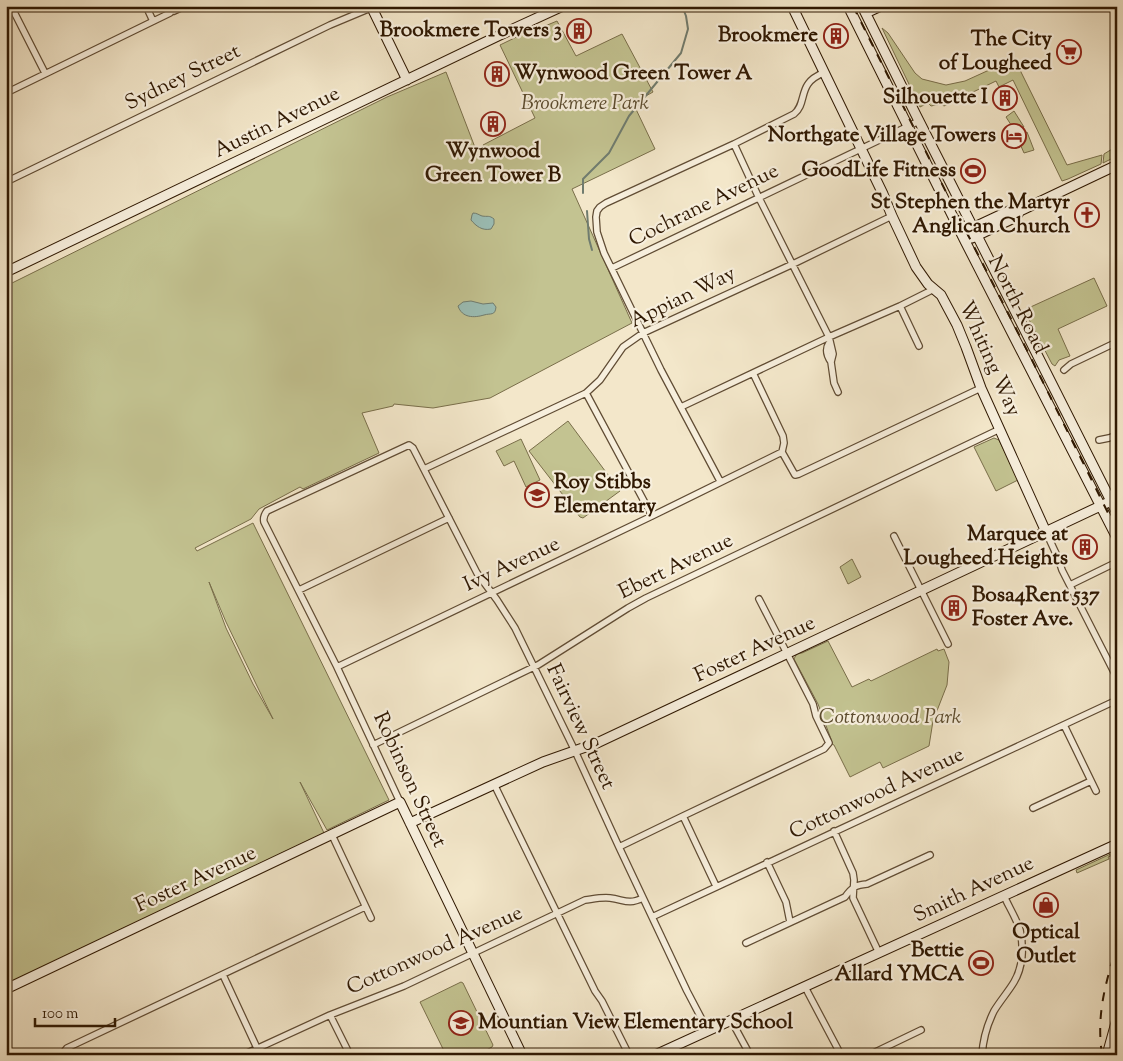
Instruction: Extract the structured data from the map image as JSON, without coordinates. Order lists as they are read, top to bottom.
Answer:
{
  "streets": {
    "street": [
      "Sydney Street",
      "Austin Avenue",
      "Cochrane Avenue",
      "Appian Way",
      "North Road",
      "Whiting Way",
      "Ivy Avenue",
      "Ebert Avenue",
      "Foster Avenue",
      "Fairview Street",
      "Robinson Street",
      "Cottonwood Avenue",
      "Smith Avenue"
    ]
  },
  "crossings": [
    ["Cochrane Avenue", "North Road"],
    ["Cochrane Avenue", "Whiting Way"],
    ["Appian Way", "Whiting Way"],
    ["Appian Way", "Fairview Street"],
    ["North Road", "Foster Avenue"],
    ["Whiting Way", "Ebert Avenue"],
    ["Whiting Way", "Foster Avenue"],
    ["Ivy Avenue", "Fairview Street"],
    ["Ivy Avenue", "Robinson Street"],
    ["Ebert Avenue", "Fairview Street"],
    ["Ebert Avenue", "Robinson Street"],
    ["Foster Avenue", "Fairview Street"],
    ["Foster Avenue", "Robinson Street"],
    ["Fairview Street", "Robinson Street"],
    ["Fairview Street", "Cottonwood Avenue"],
    ["Fairview Street", "Smith Avenue"],
    ["Robinson Street", "Cottonwood Avenue"]
  ],
  "parks": ["Brookmere Park", "Cottonwood Park"],
  "places": {
    "building": [
      "Brookmere Towers 3",
      "Brookmere",
      "Wynwood Green Tower A",
      "Silhouette I",
      "Wynwood Green Tower B",
      "Marquee at Lougheed Heights",
      "Bosa4Rent 537 Foster Ave."
    ],
    "supermarket": ["The City of Lougheed"],
    "hotel": ["Northgate Village Towers"],
    "sports": ["GoodLife Fitness", "Bettie Allard YMCA"],
    "church": ["St Stephen the Martyr Anglican Church"],
    "school or university": ["Roy Stibbs Elementary", "Mountian View Elementary School"],
    "shop": ["Optical Outlet"]
  },
  "scale_bar": "100 m"
}
